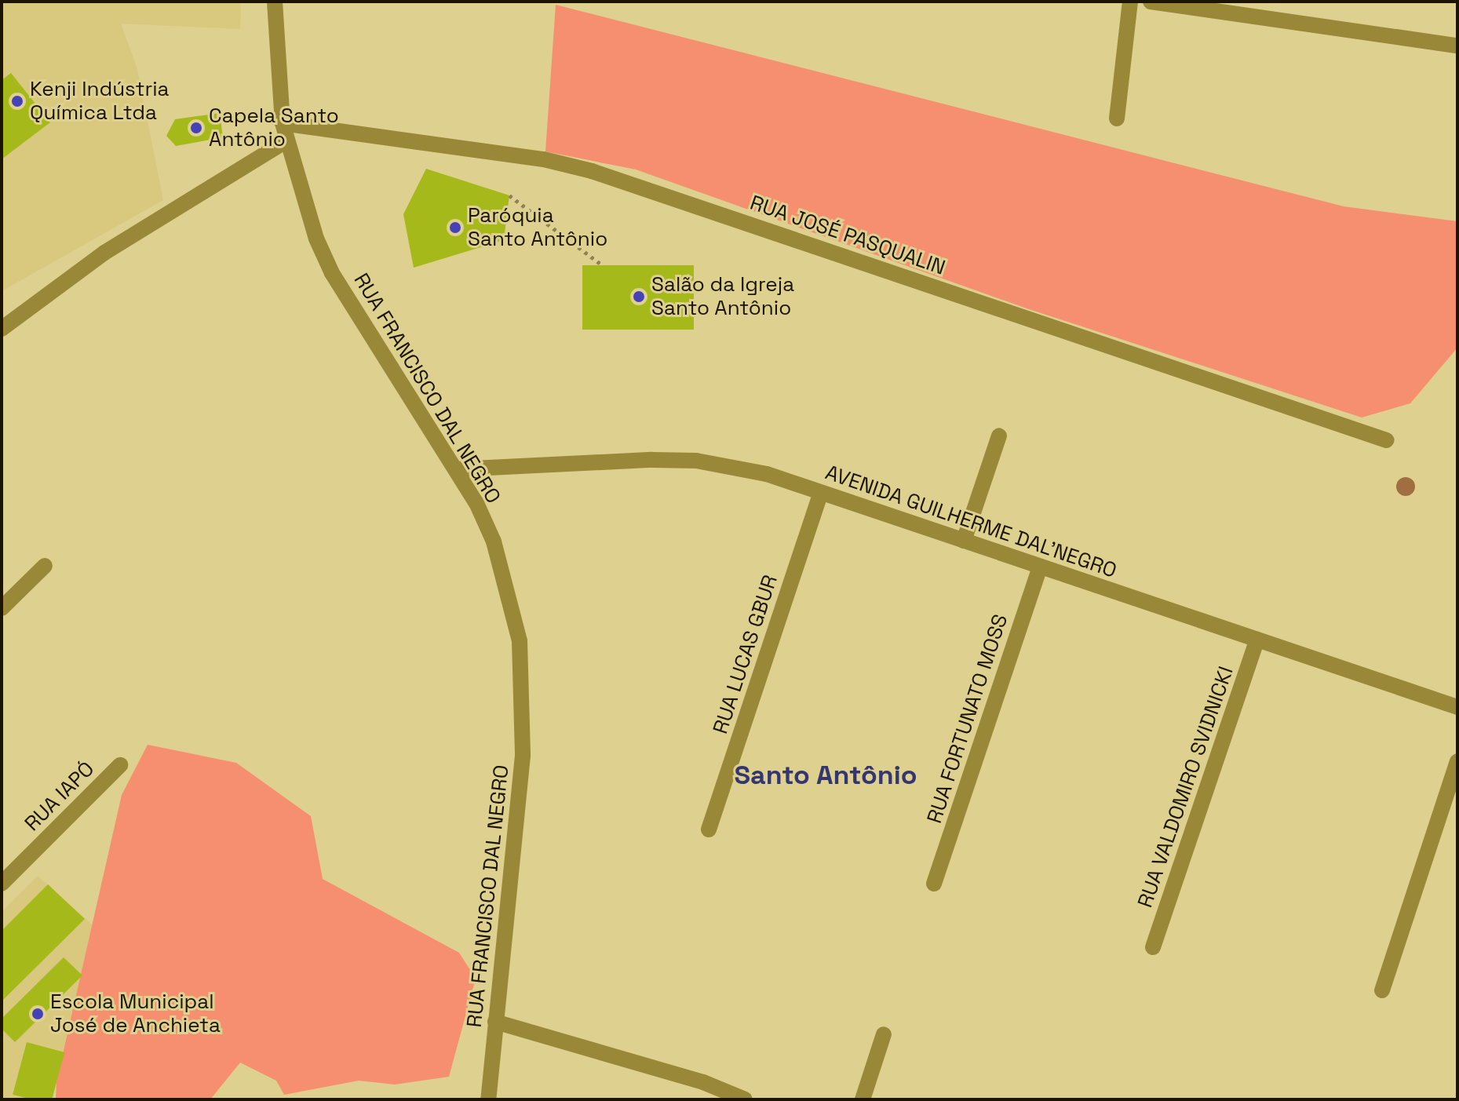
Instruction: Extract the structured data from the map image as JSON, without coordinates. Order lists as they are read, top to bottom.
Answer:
{
  "streets": {
    "street": [
      "RUA JOSÉ PASQUALIN",
      "RUA FRANCISCO DAL NEGRO",
      "AVENIDA GUILHERME DAL'NEGRO",
      "RUA LUCAS GBUR",
      "RUA FORTUNATO MOSS",
      "RUA VALDOMIRO SVIDNICKI",
      "RUA IAPÓ"
    ]
  },
  "crossings": [
    ["RUA JOSÉ PASQUALIN", "RUA FRANCISCO DAL NEGRO"],
    ["RUA FRANCISCO DAL NEGRO", "AVENIDA GUILHERME DAL'NEGRO"],
    ["AVENIDA GUILHERME DAL'NEGRO", "RUA LUCAS GBUR"],
    ["AVENIDA GUILHERME DAL'NEGRO", "RUA FORTUNATO MOSS"],
    ["AVENIDA GUILHERME DAL'NEGRO", "RUA VALDOMIRO SVIDNICKI"]
  ],
  "districts": ["Santo Antônio"],
  "places": [
    "Kenji Indústria Química Ltda",
    "Capela Santo Antônio",
    "Paróquia Santo Antônio",
    "Salão da Igreja Santo Antônio",
    "Escola Municipal José de Anchieta"
  ]
}
